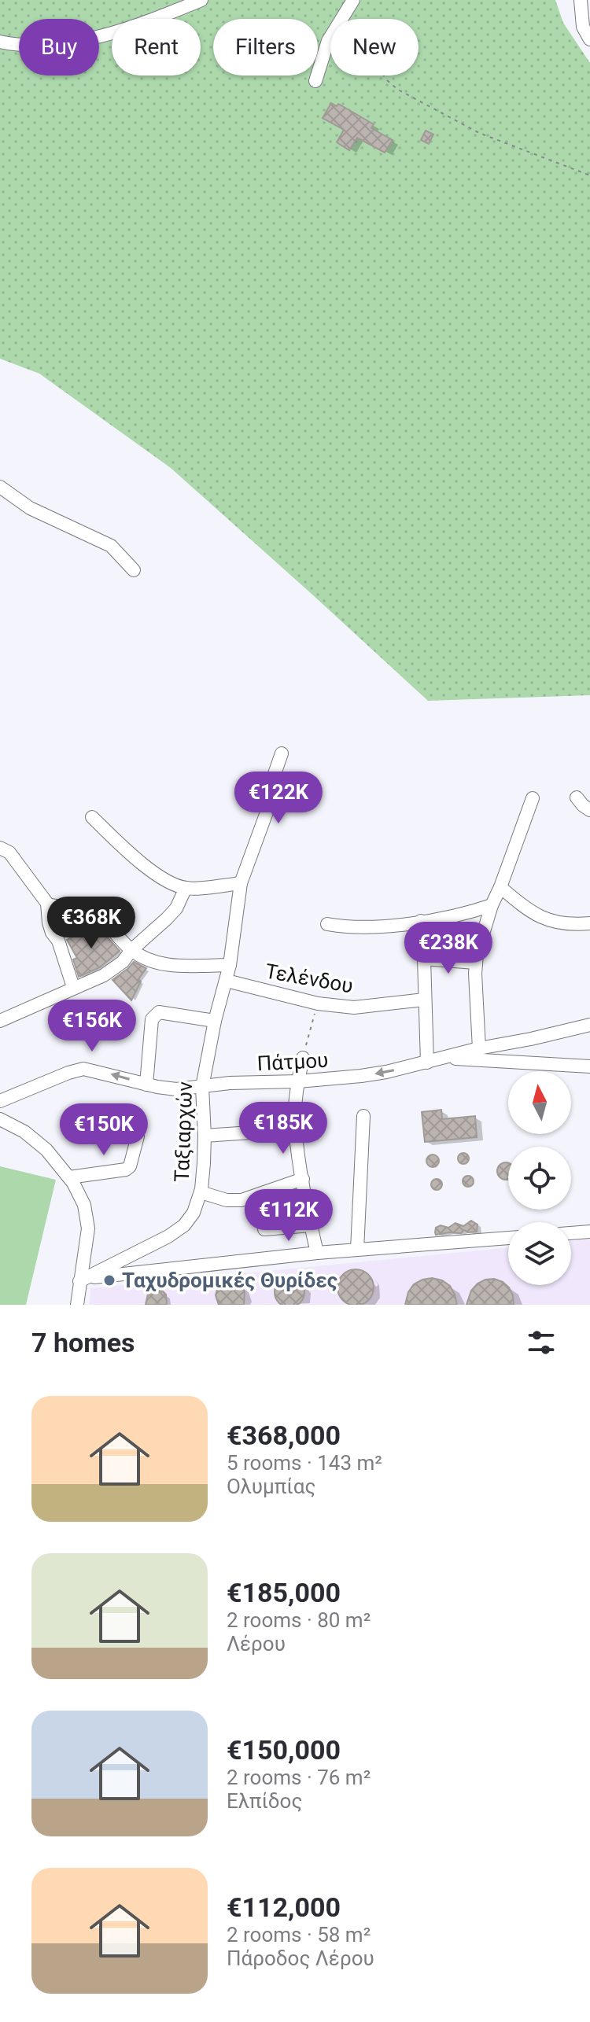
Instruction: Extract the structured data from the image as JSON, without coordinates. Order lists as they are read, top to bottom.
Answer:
{
  "streets": {
    "street": ["Τελένδου", "Πάτμου", "Ταξιαρχών"]
  },
  "crossings": [
    ["Τελένδου", "Ταξιαρχών"],
    ["Πάτμου", "Ταξιαρχών"]
  ],
  "one_way": ["Πάτμου"],
  "places": ["Ταχυδρομικές Θυρίδες"],
  "north": "top",
  "page": {
    "chip": [
      "Buy",
      "Rent",
      "Filters",
      "New"
    ],
    "price": [
      "€122K",
      "€368K",
      "€238K",
      "€156K",
      "€185K",
      "€150K",
      "€112K"
    ],
    "heading": "7 homes",
    "list": [
      {
        "name": "€368,000",
        "note": "5 rooms · 143 m² · Ολυμπίας"
      },
      {
        "name": "€185,000",
        "note": "2 rooms · 80 m² · Λέρου"
      },
      {
        "name": "€150,000",
        "note": "2 rooms · 76 m² · Ελπίδος"
      },
      {
        "name": "€112,000",
        "note": "2 rooms · 58 m² · Πάροδος Λέρου"
      }
    ]
  }
}
